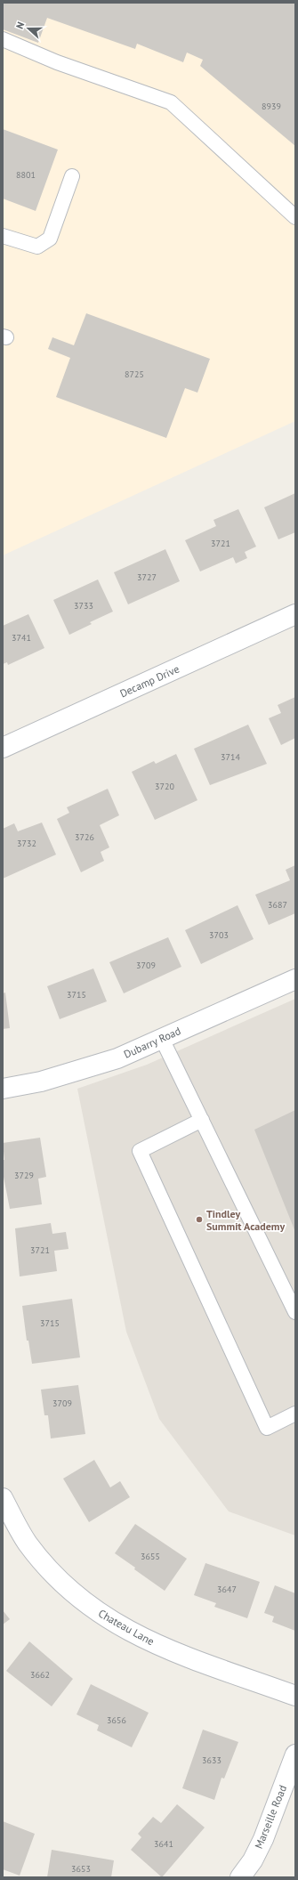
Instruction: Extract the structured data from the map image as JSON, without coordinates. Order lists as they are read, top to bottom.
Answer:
{
  "streets": {
    "street": [
      "Decamp Drive",
      "Dubarry Road",
      "Chateau Lane",
      "Marseille Road"
    ]
  },
  "places": ["Tindley Summit Academy"],
  "house_numbers": [
    "8939",
    "8801",
    "8725",
    "3721",
    "3727",
    "3733",
    "3741",
    "3714",
    "3720",
    "3726",
    "3732",
    "3687",
    "3703",
    "3709",
    "3715",
    "3729",
    "3721",
    "3715",
    "3709",
    "3655",
    "3647",
    "3662",
    "3656",
    "3633",
    "3641",
    "3653"
  ],
  "north": "left"
}
